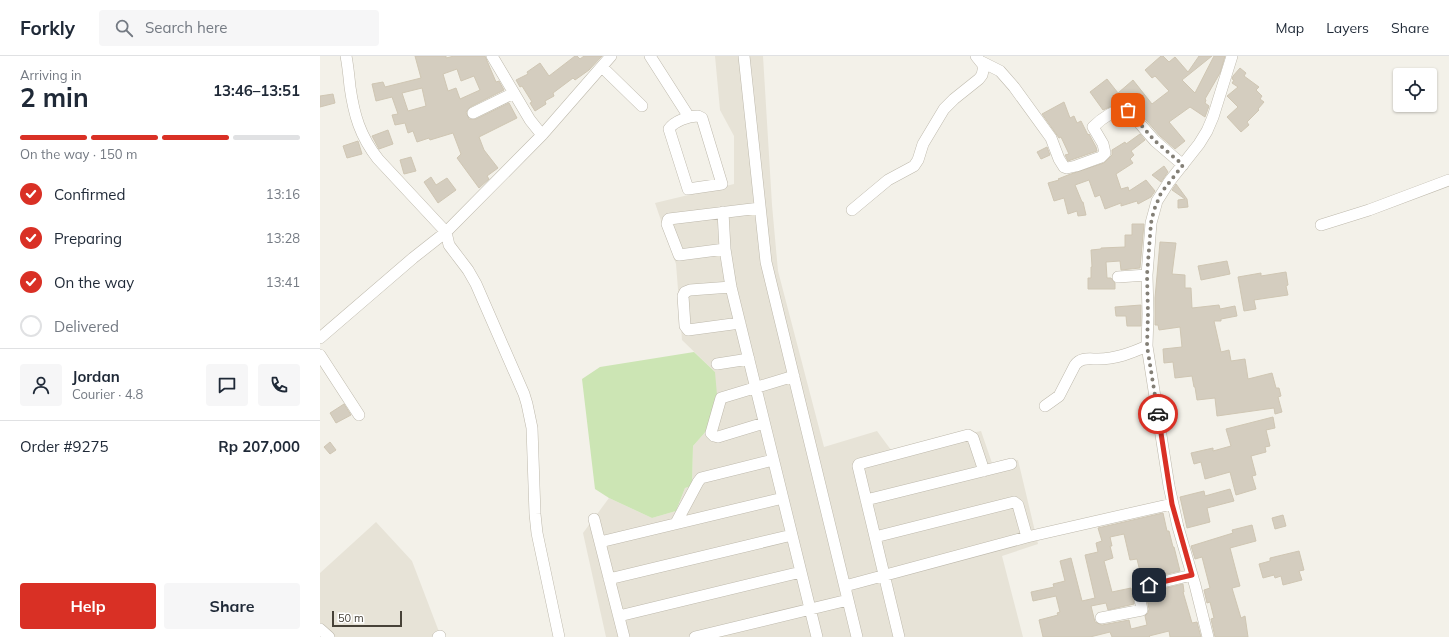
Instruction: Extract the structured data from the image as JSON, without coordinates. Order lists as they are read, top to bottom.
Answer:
{
  "scale_bar": "50 m",
  "page": {
    "header": "Forkly",
    "search": "Search here",
    "nav": ["Map", "Layers", "Share"],
    "heading": ["2 min", "Arriving in", "13:46–13:51"],
    "panel": [
      "Jordan",
      "Courier · 4.8",
      "Order #9275",
      "Rp 207,000"
    ],
    "bar": "On the way · 150 m",
    "list": [
      ["Confirmed", "13:16"],
      ["Preparing", "13:28"],
      ["On the way", "13:41"],
      "Delivered"
    ],
    "buttons": ["Help", "Share"],
    "scale": "50 m"
  }
}
